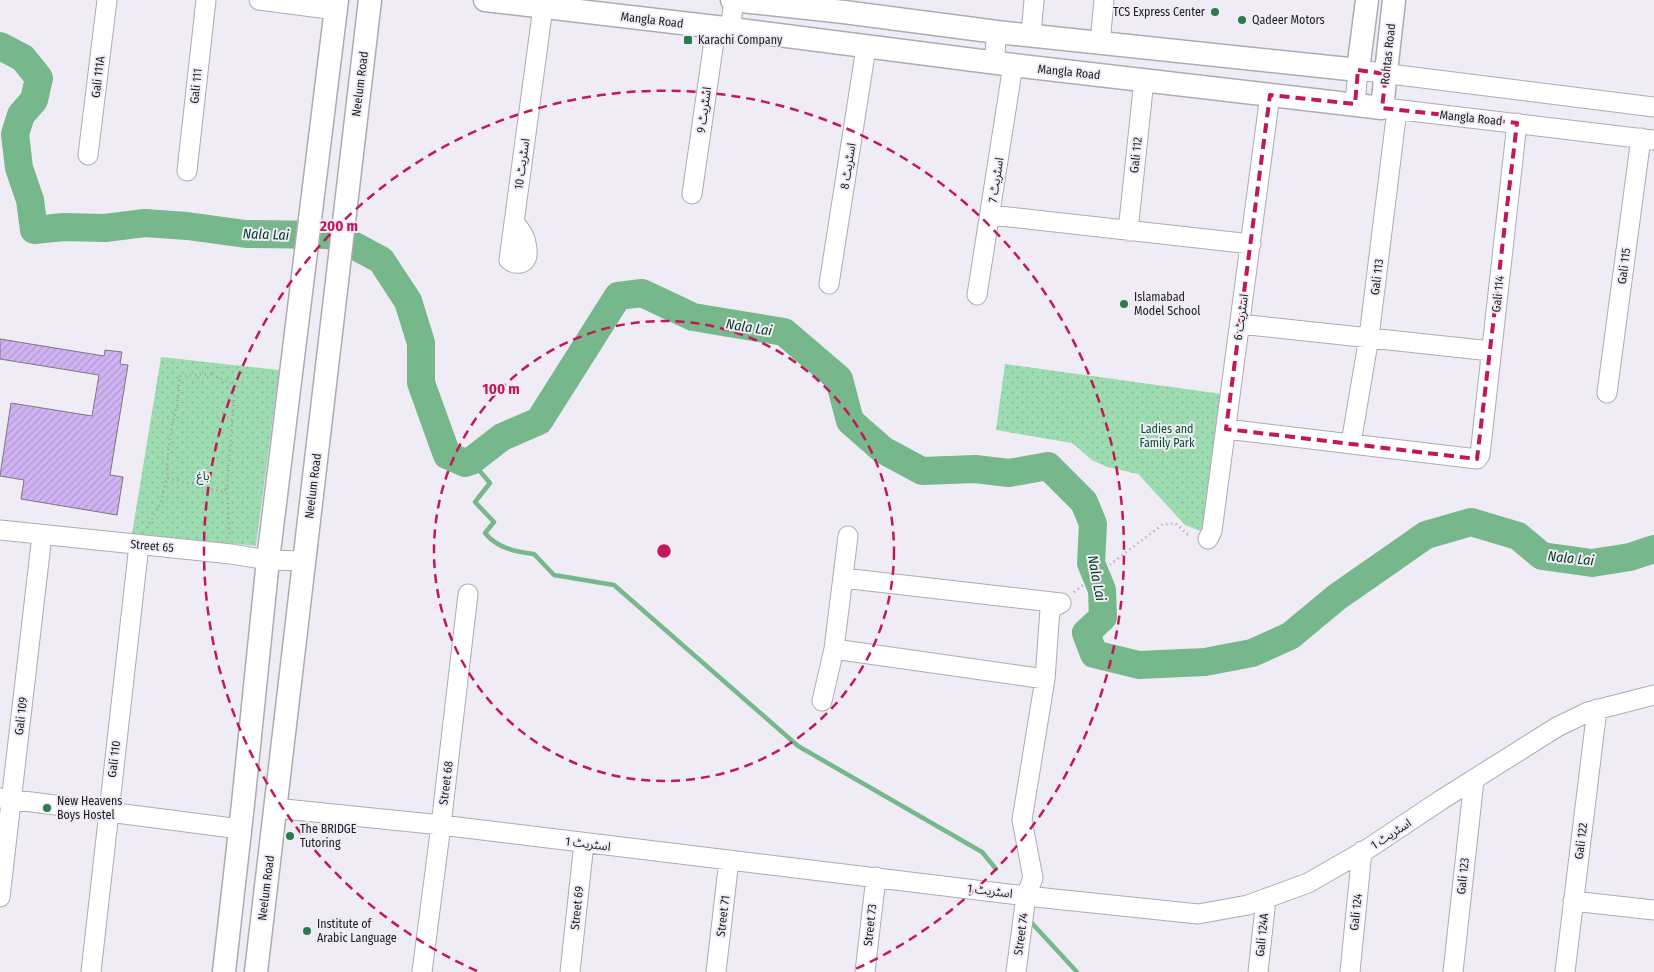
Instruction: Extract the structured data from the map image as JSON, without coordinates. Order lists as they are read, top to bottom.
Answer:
{
  "streets": {
    "main road": ["Mangla Road", "Rohtas Road", "Neelum Road"],
    "street": [
      "Gali 111A",
      "Gali 111",
      "اسٹریٹ 9",
      "Gali 112",
      "اسٹریٹ 10",
      "اسٹریٹ 8",
      "اسٹریٹ 7",
      "Gali 115",
      "Gali 113",
      "Gali 114",
      "اسٹریٹ 6",
      "Street 65",
      "Gali 109",
      "Gali 110",
      "Street 68",
      "اسٹریٹ 1",
      "Gali 122",
      "Gali 123",
      "Street 69",
      "Gali 124",
      "Street 71",
      "Street 73",
      "Street 74",
      "Gali 124A"
    ]
  },
  "crossings": [
    ["Mangla Road", "Rohtas Road"],
    ["Mangla Road", "اسٹریٹ 9"],
    ["Mangla Road", "Gali 112"],
    ["Mangla Road", "اسٹریٹ 10"],
    ["Mangla Road", "اسٹریٹ 8"],
    ["Mangla Road", "اسٹریٹ 7"],
    ["Mangla Road", "Gali 115"],
    ["Mangla Road", "Gali 113"],
    ["Mangla Road", "Gali 114"],
    ["Mangla Road", "اسٹریٹ 6"],
    ["Rohtas Road", "Gali 113"],
    ["Neelum Road", "Street 65"],
    ["Neelum Road", "اسٹریٹ 1"],
    ["Gali 113", "Gali 114"],
    ["Street 65", "Gali 109"],
    ["Street 65", "Gali 110"],
    ["Street 68", "اسٹریٹ 1"],
    ["اسٹریٹ 1", "Gali 122"],
    ["اسٹریٹ 1", "Gali 123"],
    ["اسٹریٹ 1", "Street 69"],
    ["اسٹریٹ 1", "Gali 124"],
    ["اسٹریٹ 1", "Street 71"],
    ["اسٹریٹ 1", "Street 73"],
    ["اسٹریٹ 1", "Street 74"],
    ["اسٹریٹ 1", "Gali 124A"]
  ],
  "water": ["Nala Lai"],
  "parks": ["Ladies and Family Park", "باغ"],
  "places": {
    "other": [
      "TCS Express Center",
      "Qadeer Motors",
      "Islamabad Model School",
      "New Heavens Boys Hostel",
      "The BRIDGE Tutoring",
      "Institute of Arabic Language"
    ],
    "transit": ["Karachi Company"]
  },
  "rings": ["200 m", "100 m"]
}
